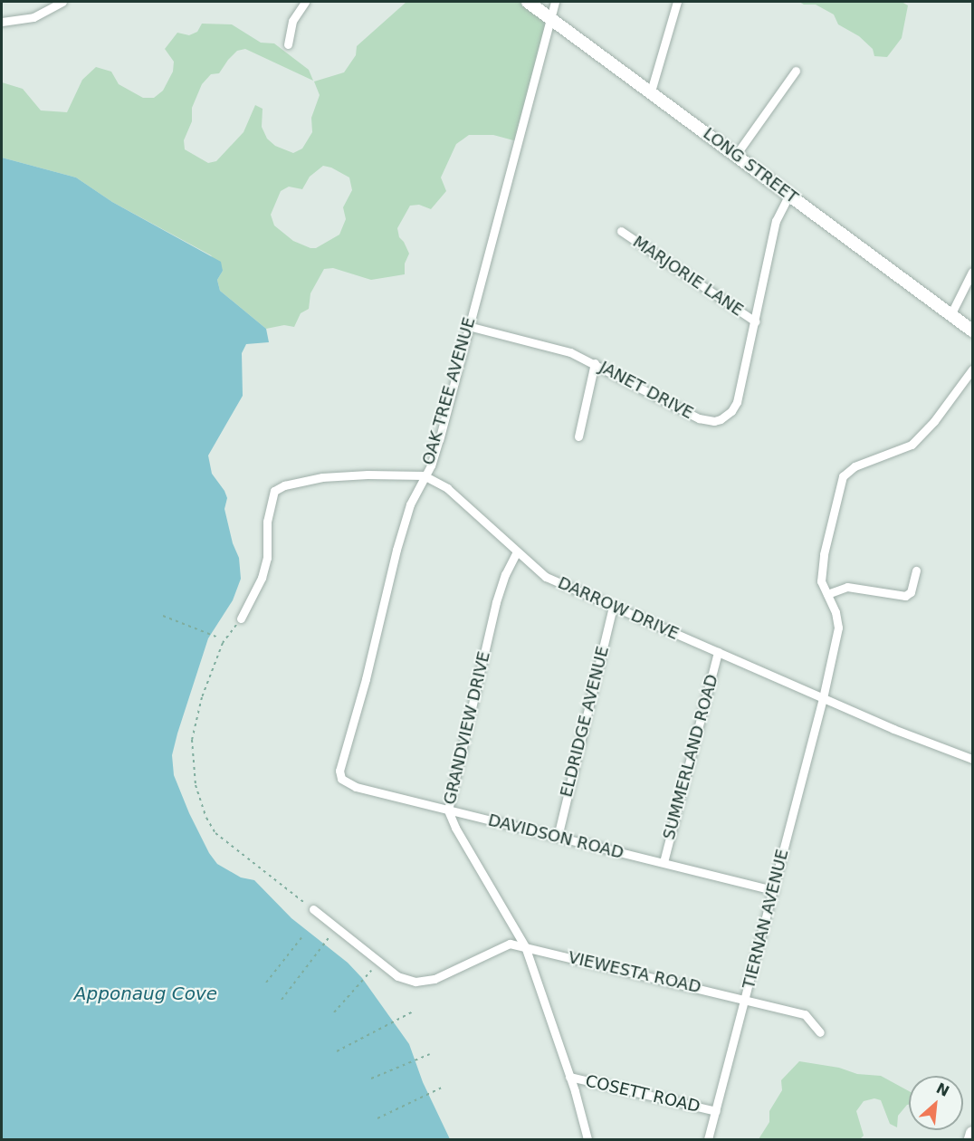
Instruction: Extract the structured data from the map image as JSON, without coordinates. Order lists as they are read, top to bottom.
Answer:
{
  "streets": {
    "street": [
      "LONG STREET",
      "MARJORIE LANE",
      "JANET DRIVE",
      "OAK TREE AVENUE",
      "DARROW DRIVE",
      "ELDRIDGE AVENUE",
      "GRANDVIEW DRIVE",
      "SUMMERLAND ROAD",
      "DAVIDSON ROAD",
      "TIERNAN AVENUE",
      "VIEWESTA ROAD",
      "COSETT ROAD"
    ]
  },
  "crossings": [
    ["LONG STREET", "JANET DRIVE"],
    ["LONG STREET", "OAK TREE AVENUE"],
    ["MARJORIE LANE", "JANET DRIVE"],
    ["JANET DRIVE", "OAK TREE AVENUE"],
    ["OAK TREE AVENUE", "DARROW DRIVE"],
    ["OAK TREE AVENUE", "DAVIDSON ROAD"],
    ["DARROW DRIVE", "ELDRIDGE AVENUE"],
    ["DARROW DRIVE", "GRANDVIEW DRIVE"],
    ["DARROW DRIVE", "SUMMERLAND ROAD"],
    ["DARROW DRIVE", "TIERNAN AVENUE"],
    ["ELDRIDGE AVENUE", "DAVIDSON ROAD"],
    ["GRANDVIEW DRIVE", "DAVIDSON ROAD"],
    ["GRANDVIEW DRIVE", "VIEWESTA ROAD"],
    ["GRANDVIEW DRIVE", "COSETT ROAD"],
    ["SUMMERLAND ROAD", "DAVIDSON ROAD"],
    ["DAVIDSON ROAD", "TIERNAN AVENUE"],
    ["TIERNAN AVENUE", "VIEWESTA ROAD"],
    ["TIERNAN AVENUE", "COSETT ROAD"]
  ],
  "water": ["Apponaug Cove"],
  "north": "top right"
}
